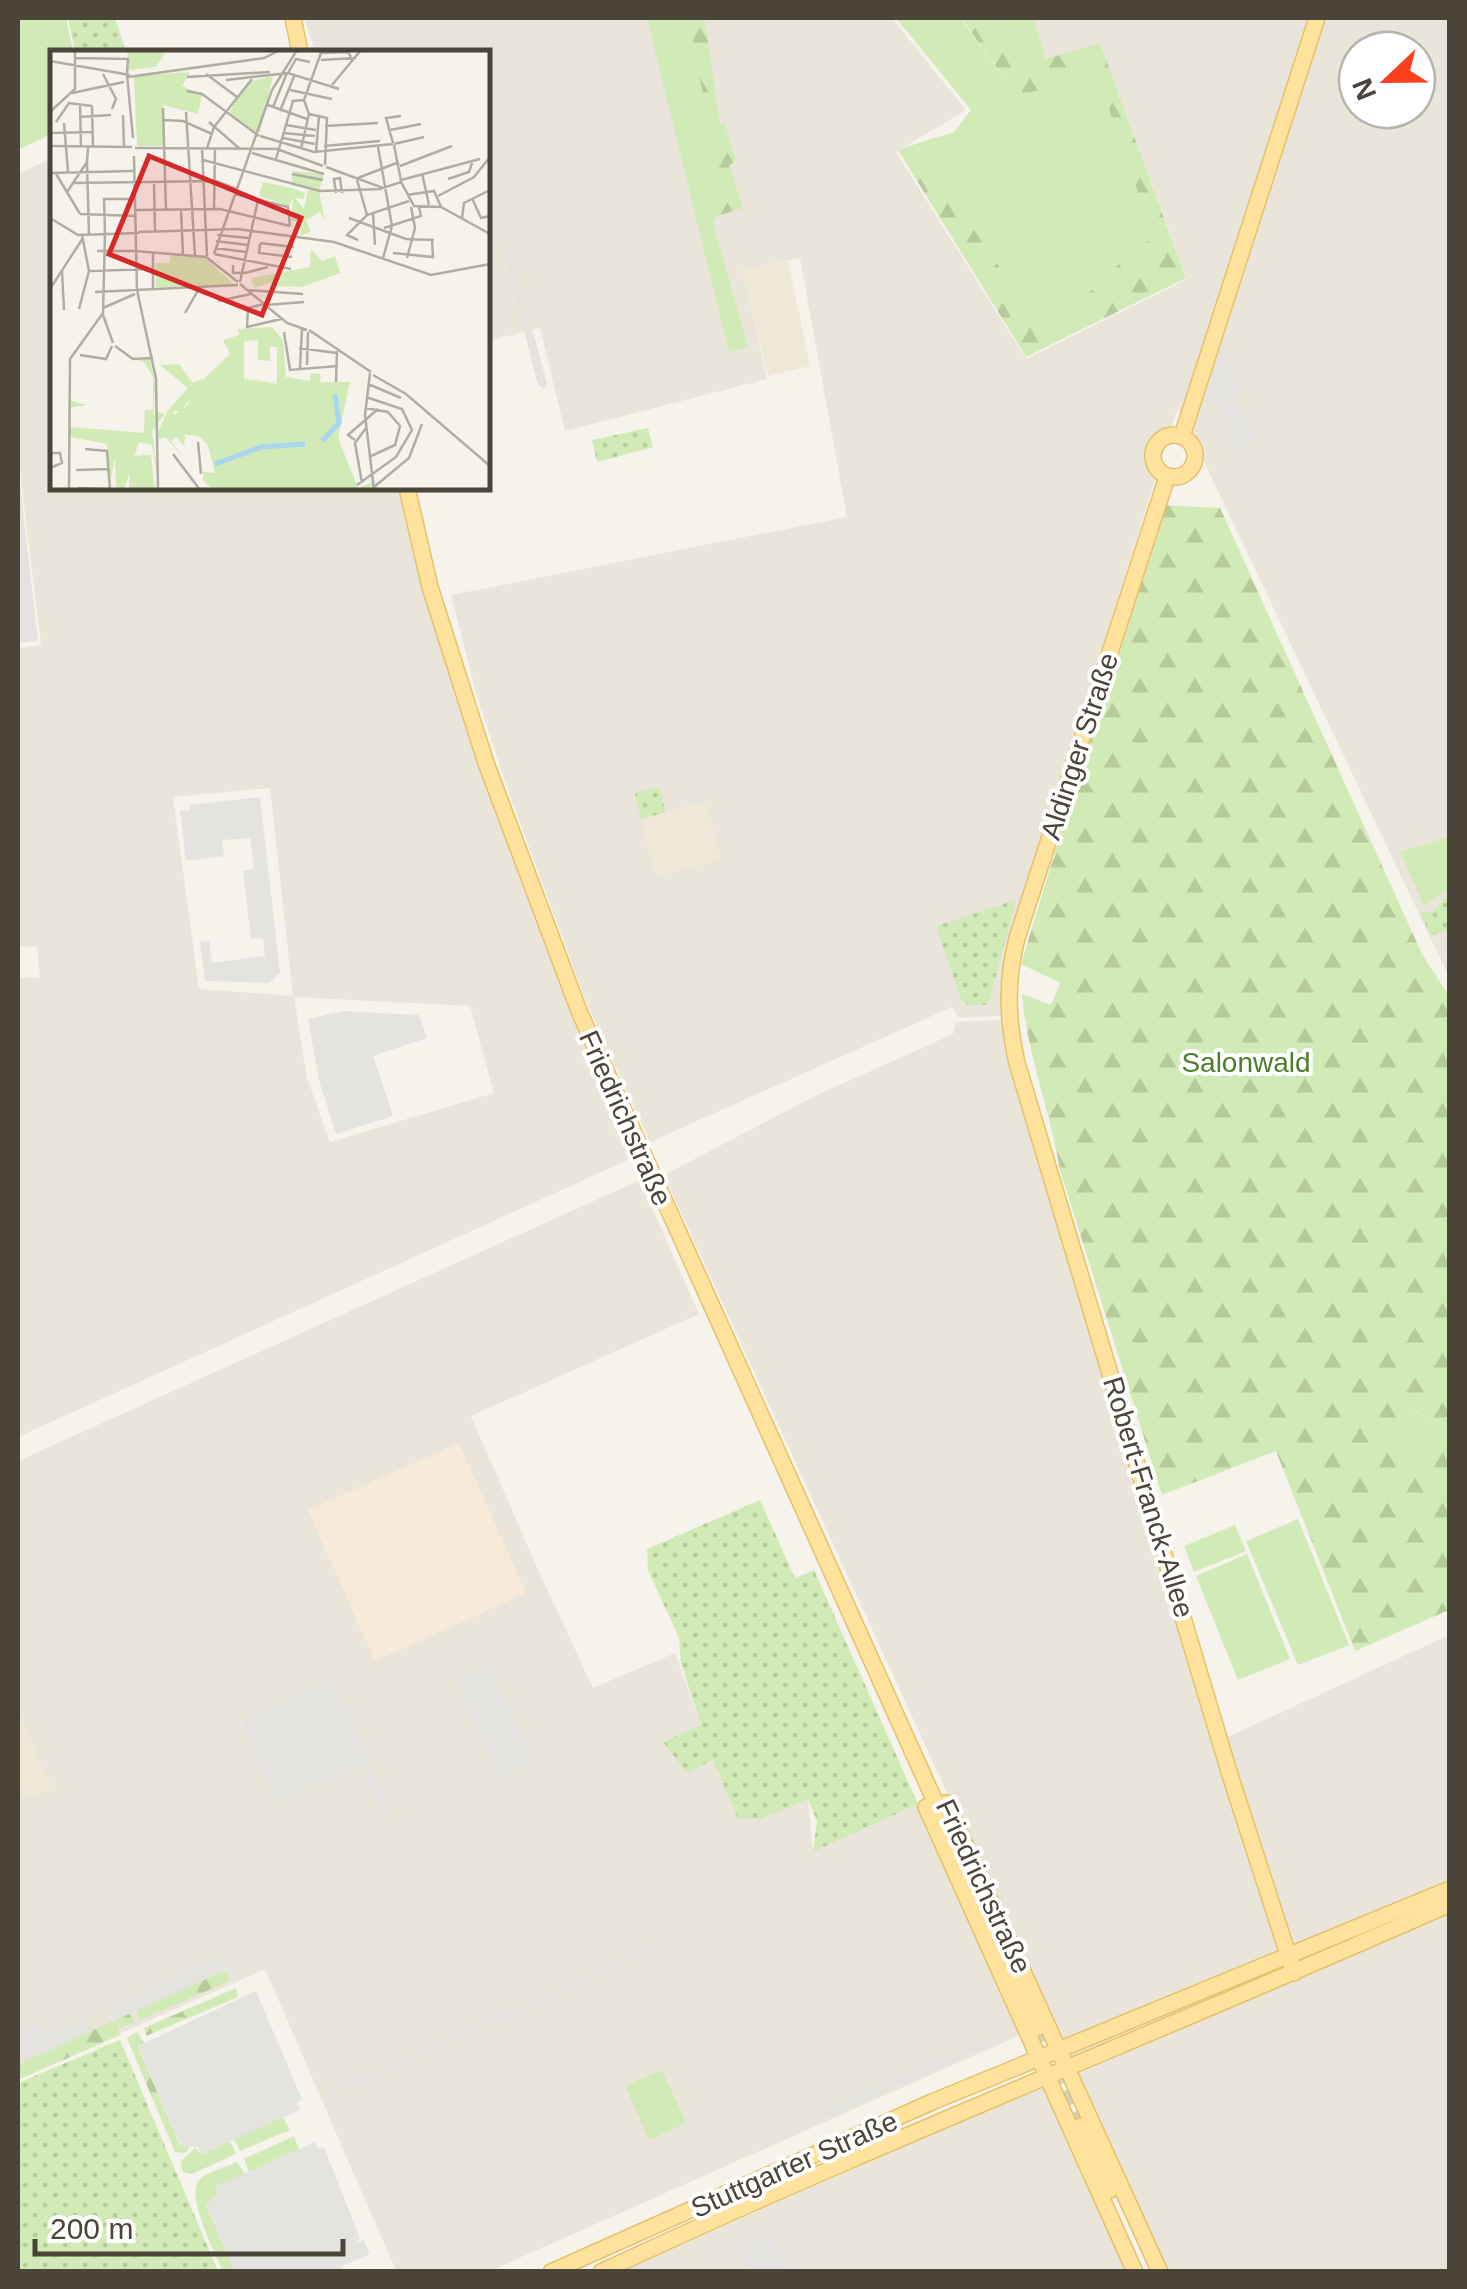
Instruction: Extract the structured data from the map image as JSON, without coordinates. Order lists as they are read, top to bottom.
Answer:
{
  "streets": {
    "main road": [
      "Aldinger Straße",
      "Friedrichstraße",
      "Robert-Franck-Allee",
      "Stuttgarter Straße"
    ]
  },
  "crossings": [
    ["Aldinger Straße", "Robert-Franck-Allee"],
    ["Friedrichstraße", "Stuttgarter Straße"],
    ["Robert-Franck-Allee", "Stuttgarter Straße"]
  ],
  "parks": ["Salonwald"],
  "scale_bar": "200 m",
  "north": "left"
}
